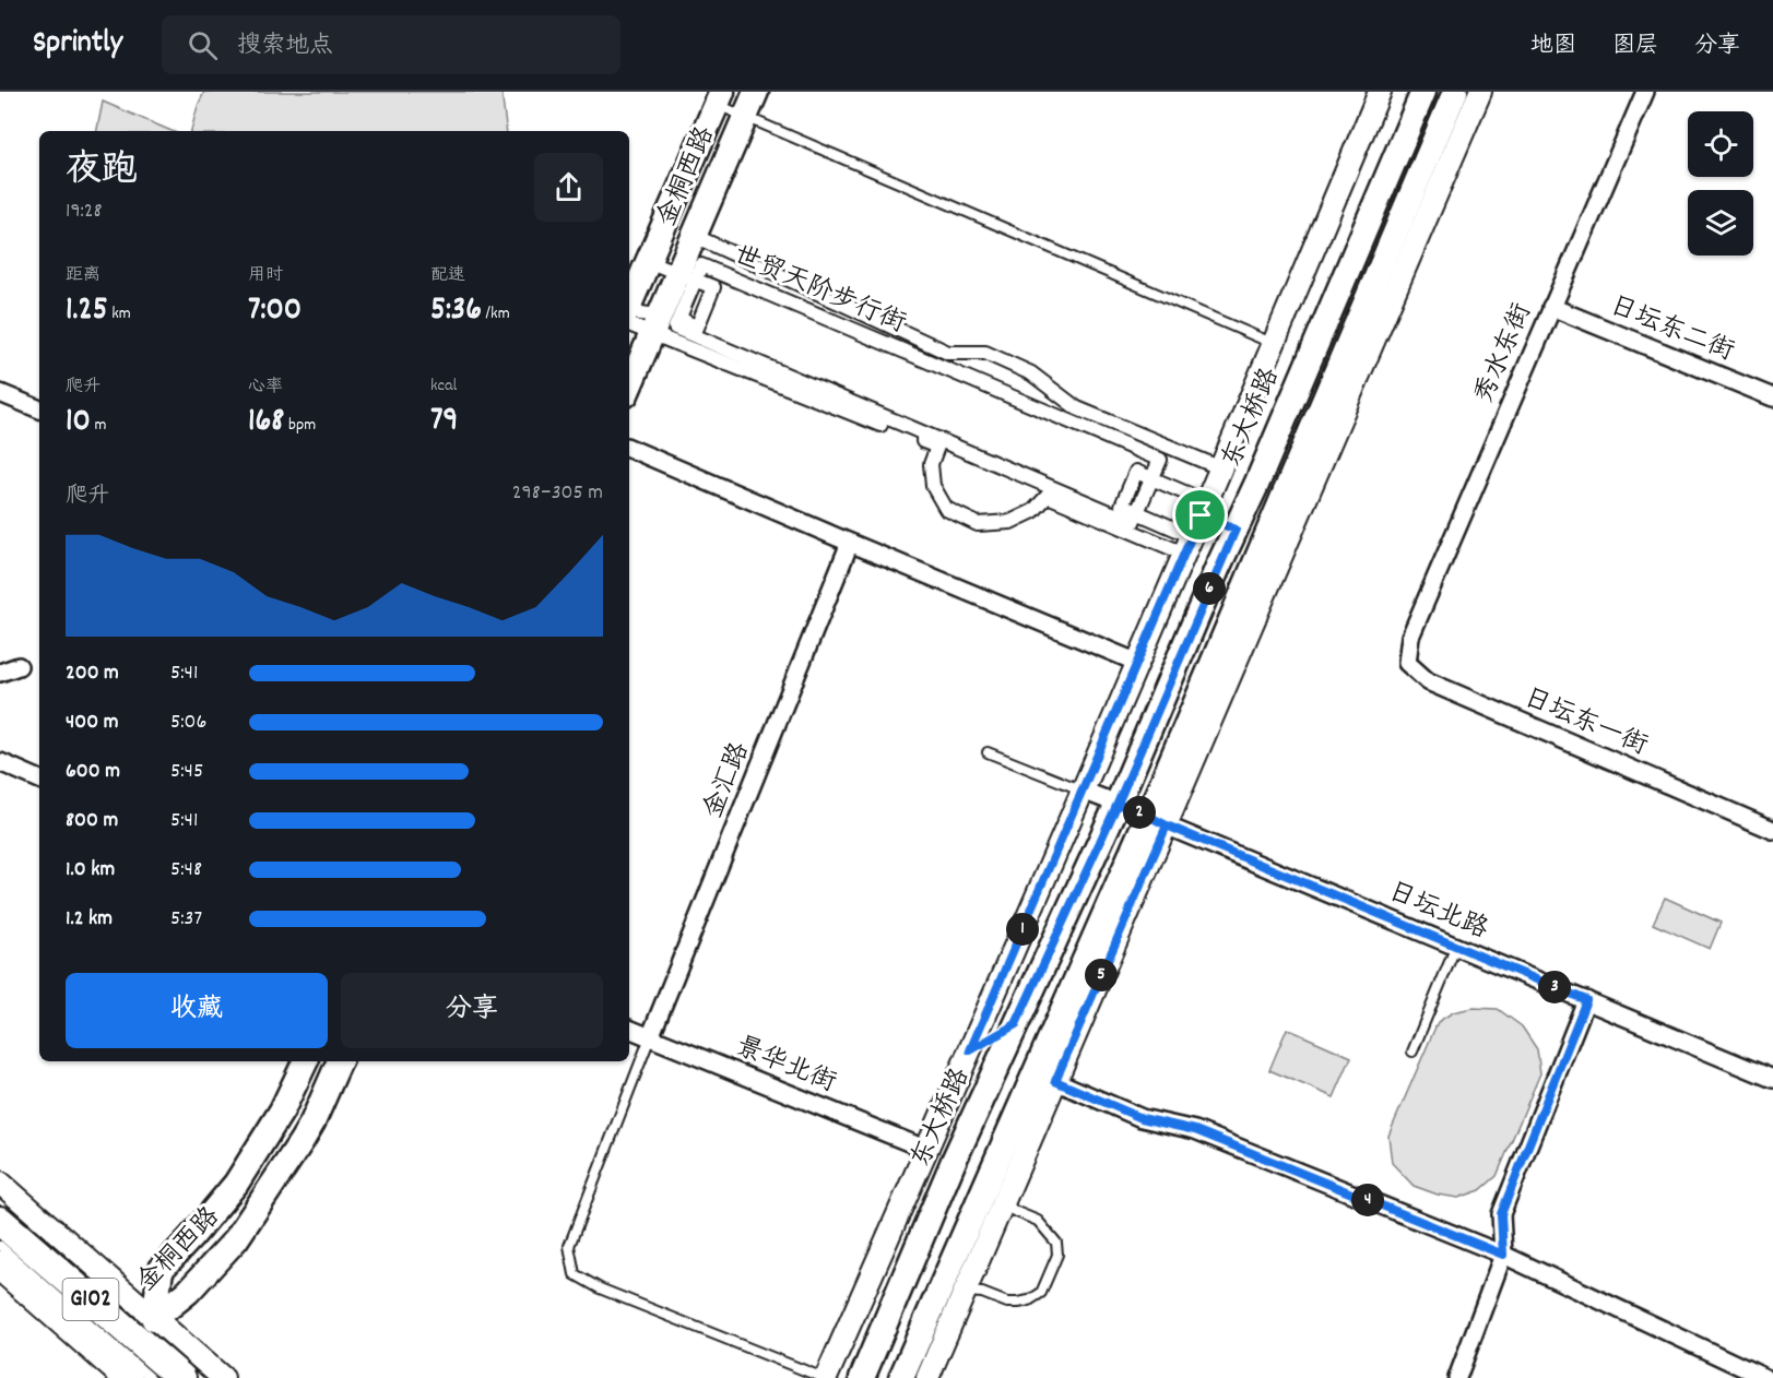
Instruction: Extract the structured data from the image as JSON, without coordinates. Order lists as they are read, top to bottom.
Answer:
{
  "streets": {
    "highway": ["G102"],
    "main road": ["金桐西路", "东大桥路"],
    "street": [
      "世贸天阶步行街",
      "日坛东二街",
      "秀水东街",
      "日坛东一街",
      "金汇路",
      "日坛北路",
      "景华北街"
    ]
  },
  "crossings": [
    ["金桐西路", "世贸天阶步行街"],
    ["日坛东二街", "秀水东街"],
    ["秀水东街", "日坛东一街"],
    ["东大桥路", "日坛北路"],
    ["金汇路", "景华北街"]
  ],
  "page": {
    "header": "Sprintly",
    "search": "搜索地点",
    "nav": ["地图", "图层", "分享"],
    "heading": ["夜跑", "19:28"],
    "stats": [
      ["距离", "1.25 km"],
      ["用时", "7:00"],
      ["配速", "5:36 /km"],
      ["爬升", "10 m"],
      ["心率", "168 bpm"],
      ["kcal", "79"]
    ],
    "chart": ["爬升", "298–305 m"],
    "pins": [
      "6",
      "2",
      "1",
      "5",
      "3",
      "4"
    ],
    "list": [
      {
        "name": "200 m",
        "note": "5:41"
      },
      {
        "name": "400 m",
        "note": "5:06"
      },
      {
        "name": "600 m",
        "note": "5:45"
      },
      {
        "name": "800 m",
        "note": "5:41"
      },
      {
        "name": "1.0 km",
        "note": "5:48"
      },
      {
        "name": "1.2 km",
        "note": "5:37"
      }
    ],
    "buttons": ["收藏", "分享"]
  }
}
